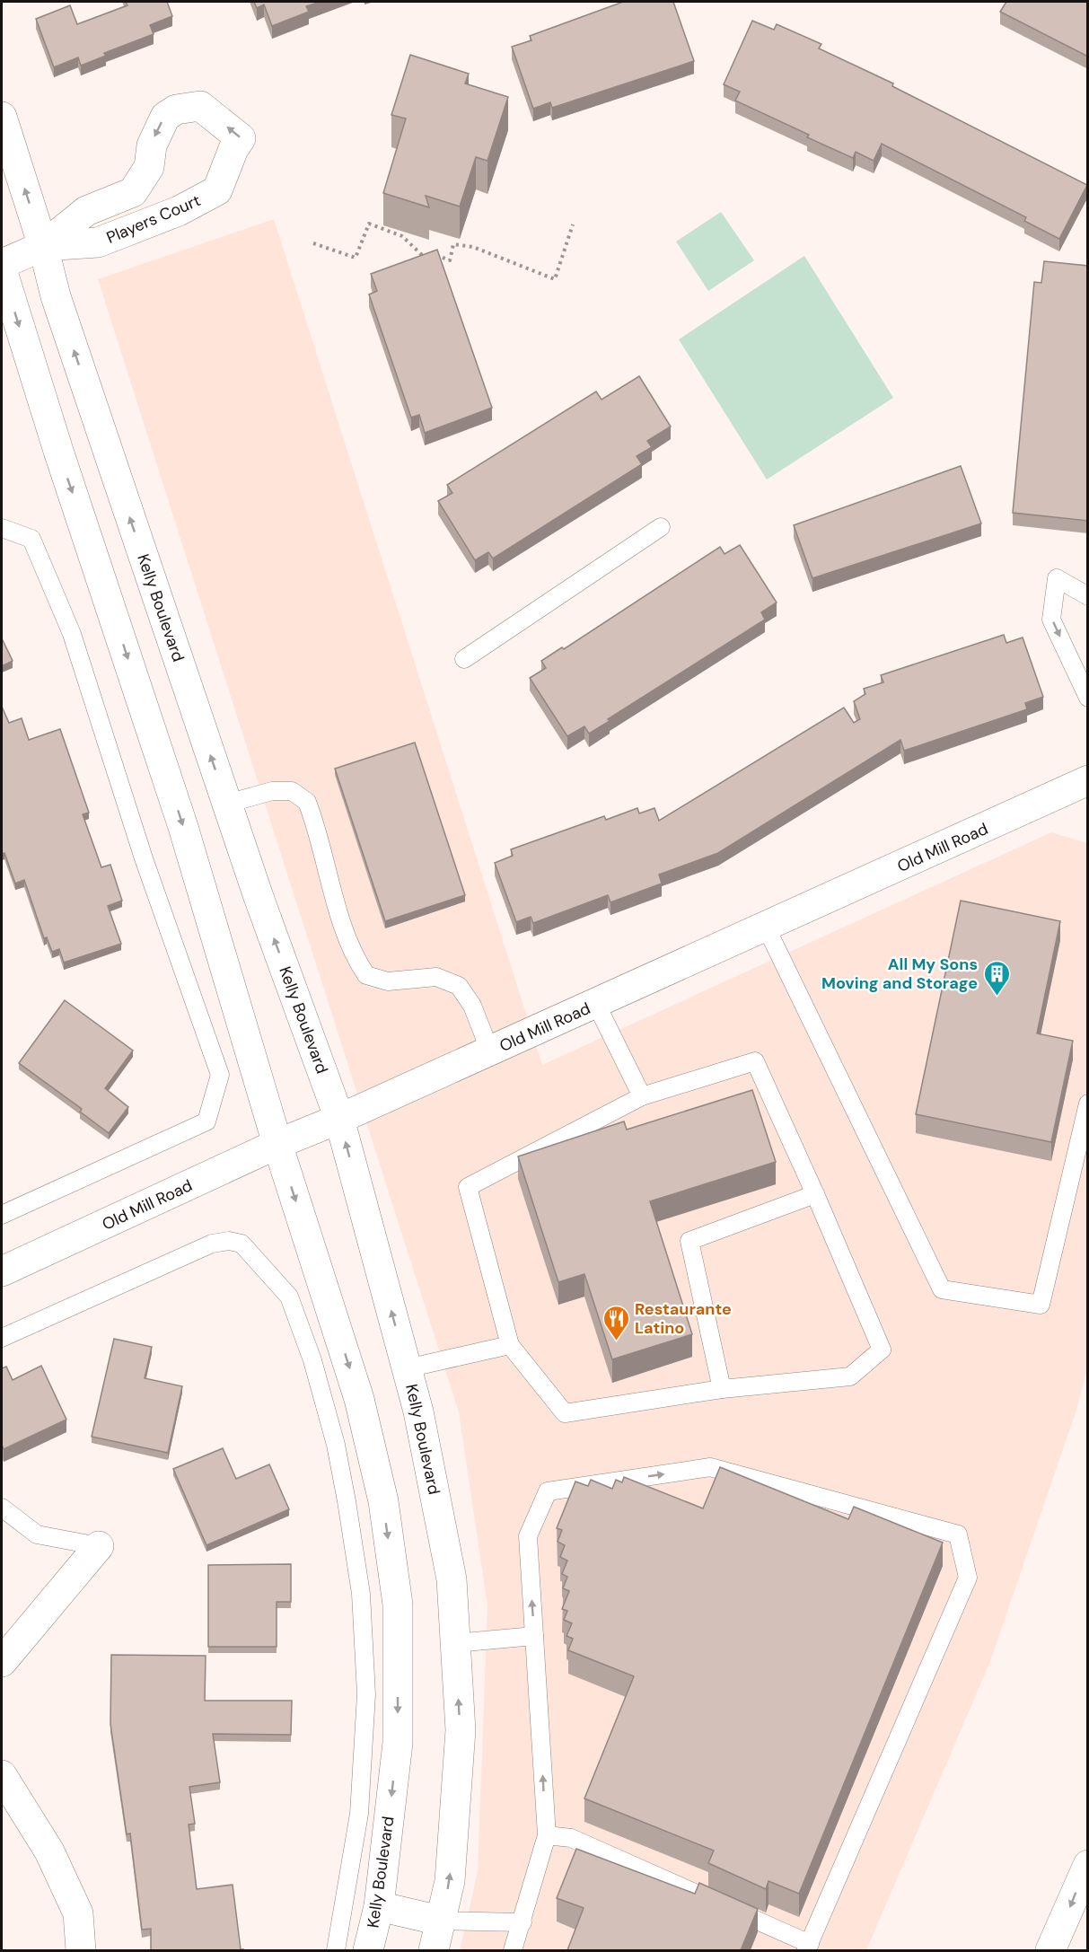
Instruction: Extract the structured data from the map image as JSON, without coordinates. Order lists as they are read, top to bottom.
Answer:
{
  "streets": {
    "main road": ["Players Court", "Kelly Boulevard", "Old Mill Road"]
  },
  "crossings": [
    ["Players Court", "Kelly Boulevard"],
    ["Kelly Boulevard", "Old Mill Road"]
  ],
  "places": {
    "building": ["All My Sons Moving and Storage"],
    "restaurant": ["Restaurante Latino"]
  }
}
